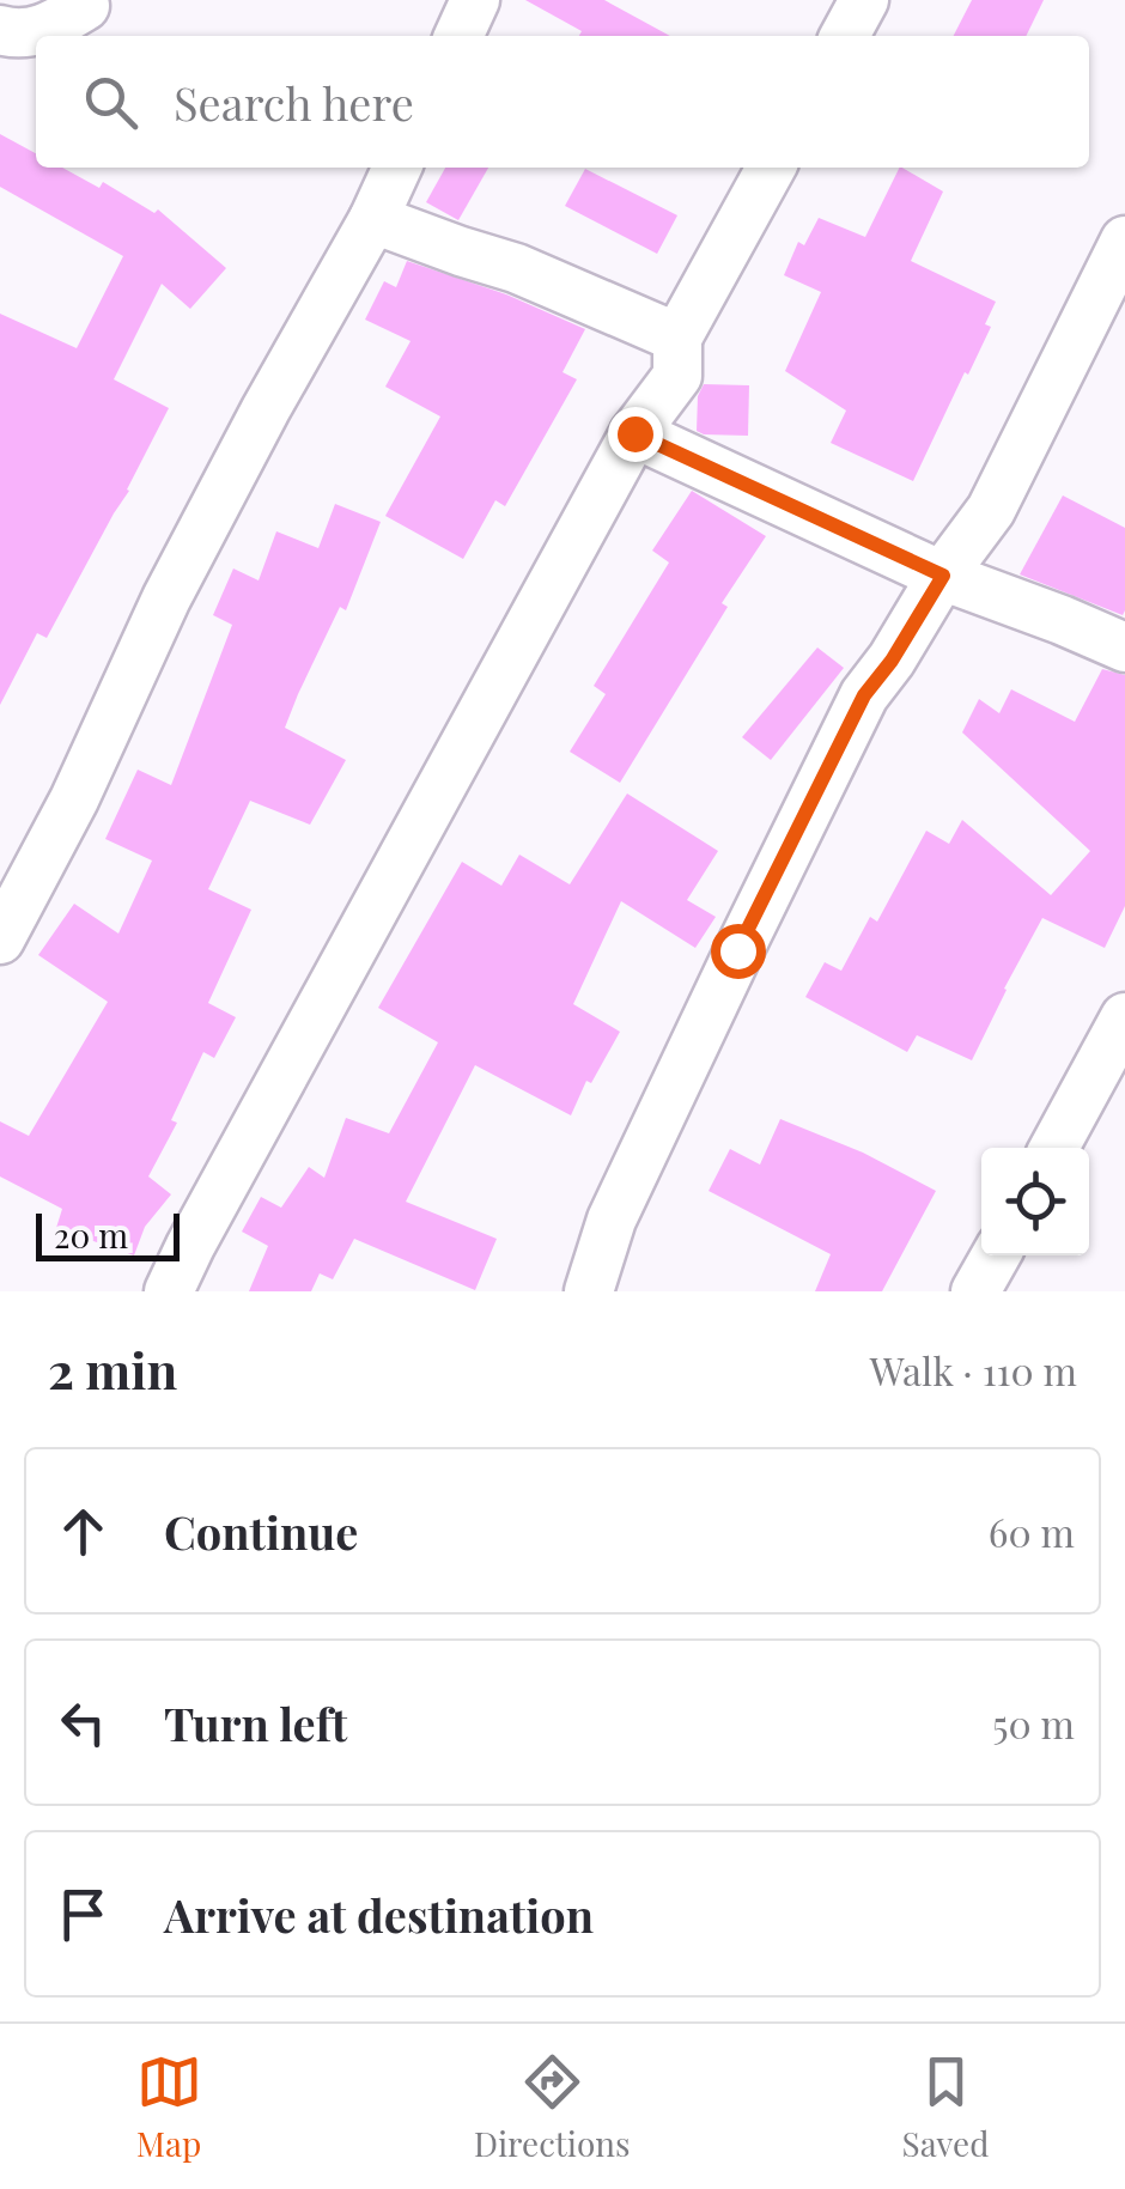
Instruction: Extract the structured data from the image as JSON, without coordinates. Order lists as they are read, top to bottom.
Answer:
{
  "scale_bar": "20 m",
  "page": {
    "search": "Search here",
    "scale": "20 m",
    "heading": ["2 min", "Walk · 110 m"],
    "list": [
      ["Continue", "60 m"],
      ["Turn left", "50 m"],
      "Arrive at destination"
    ],
    "nav": ["Map", "Directions", "Saved"]
  }
}
